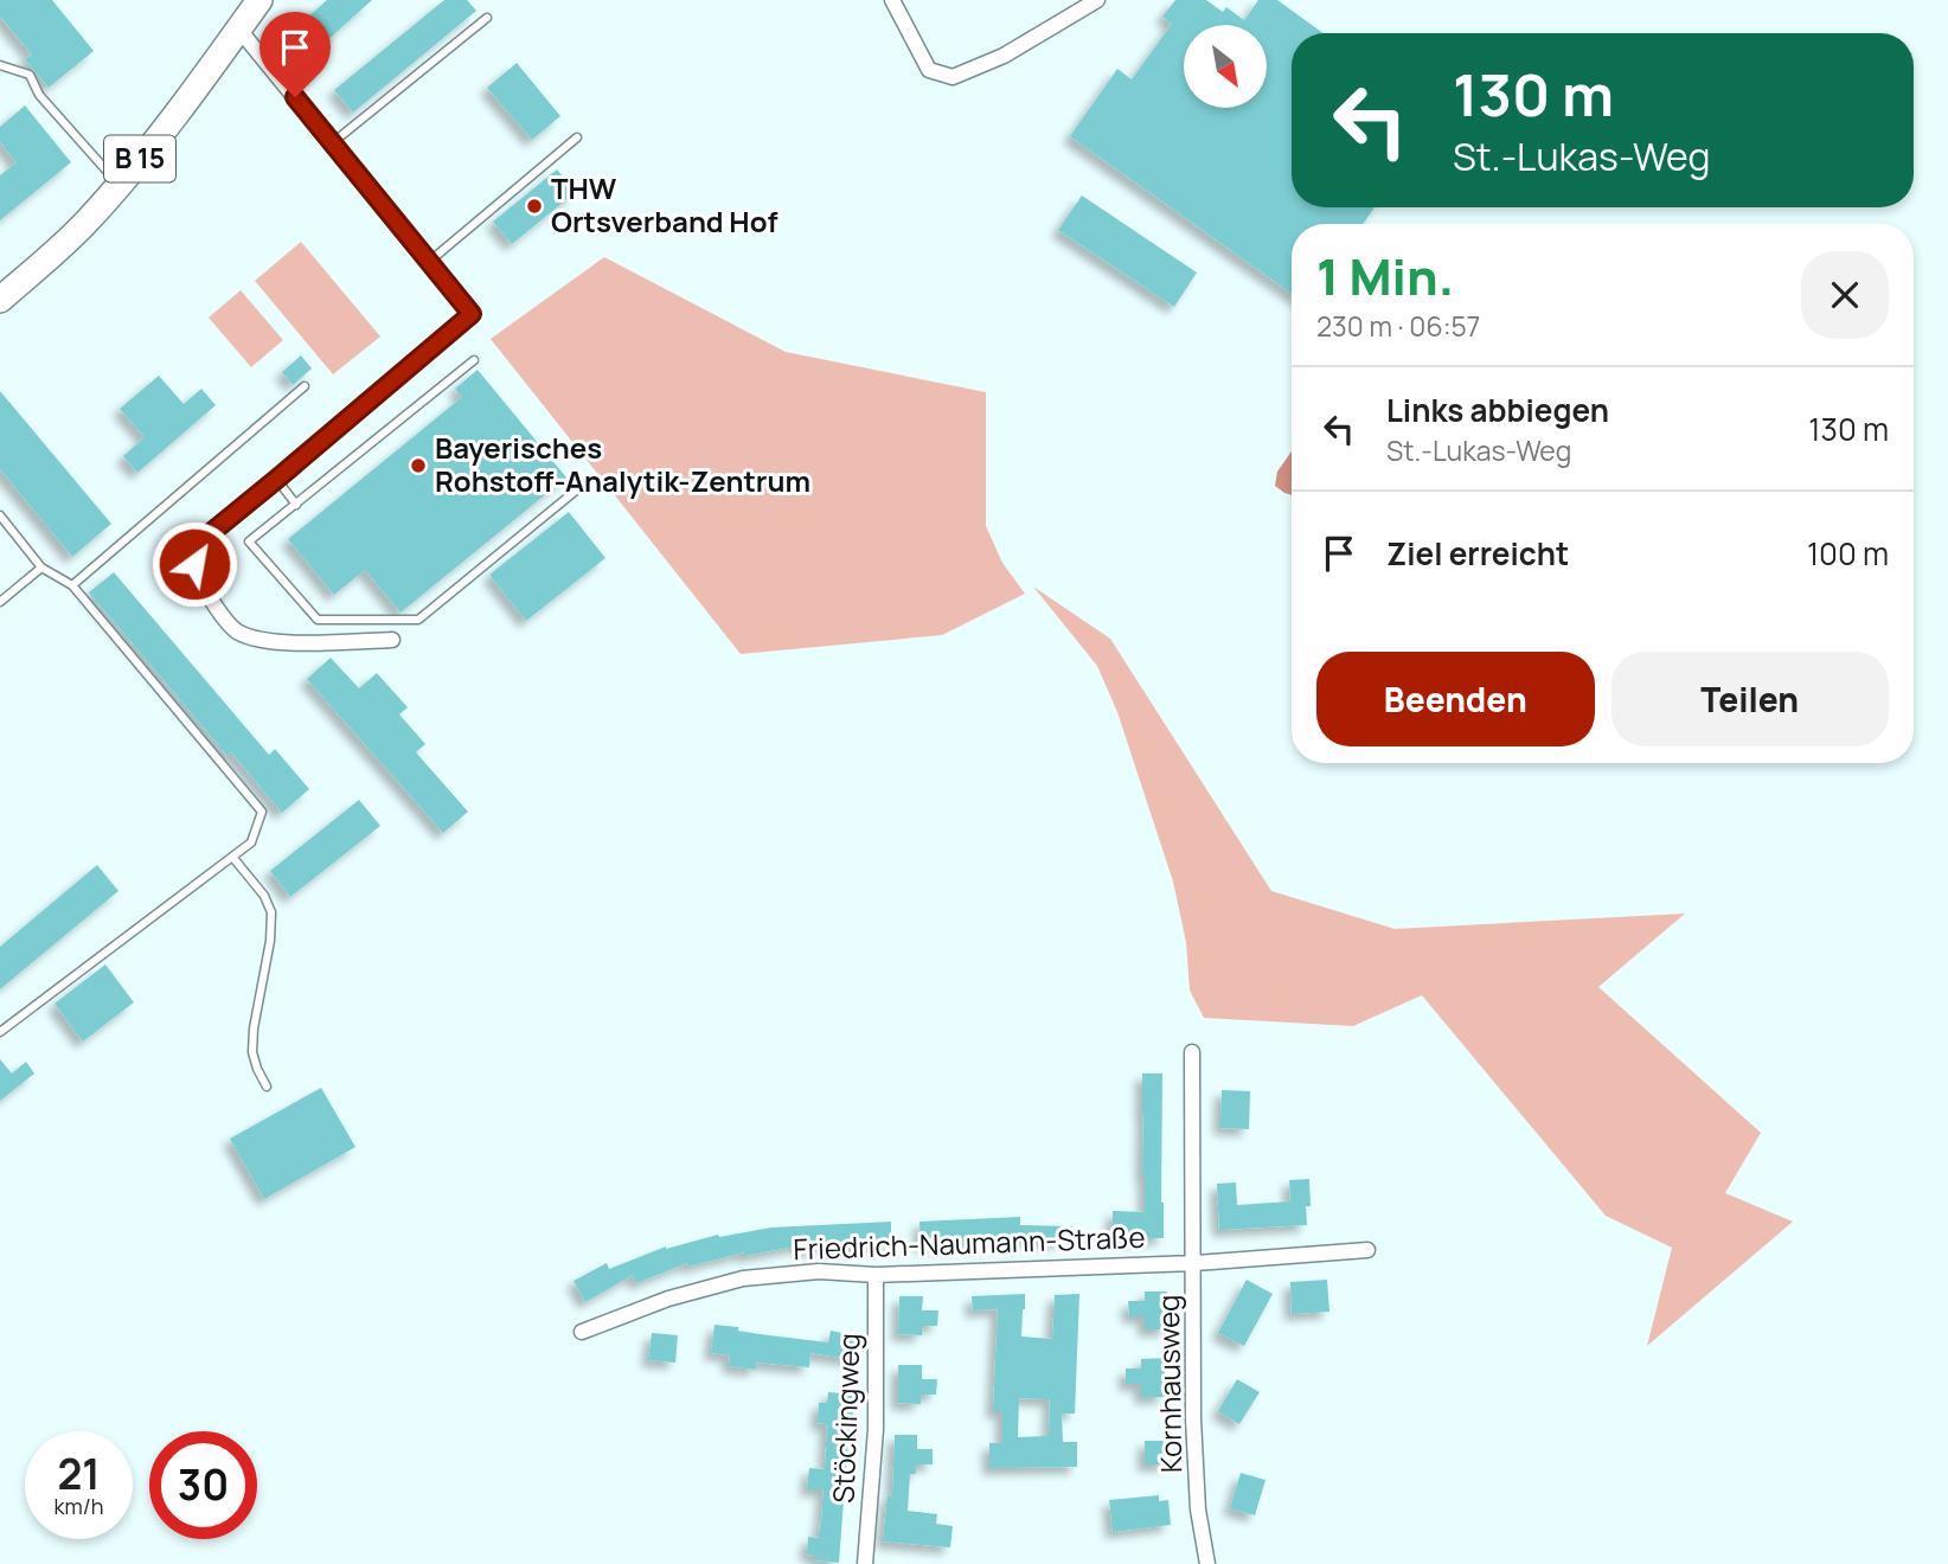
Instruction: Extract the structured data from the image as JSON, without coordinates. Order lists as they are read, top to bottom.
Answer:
{
  "streets": {
    "main road": ["B 15"],
    "street": ["Friedrich-Naumann-Straße", "Kornhausweg", "Stöckingweg"]
  },
  "crossings": [
    ["Friedrich-Naumann-Straße", "Kornhausweg"],
    ["Friedrich-Naumann-Straße", "Stöckingweg"]
  ],
  "places": ["THW Ortsverband Hof", "Bayerisches Rohstoff-Analytik-Zentrum"],
  "north": "bottom right",
  "page": {
    "turn": ["130 m", "St.-Lukas-Weg"],
    "heading": ["1 Min.", "230 m · 06:57"],
    "list": [
      {
        "name": "Links abbiegen",
        "note": "St.-Lukas-Weg",
        "value": "130 m"
      },
      {
        "name": "Ziel erreicht",
        "value": "100 m"
      }
    ],
    "buttons": ["Beenden", "Teilen"],
    "speed": "21 km/h",
    "limit": "30"
  }
}
